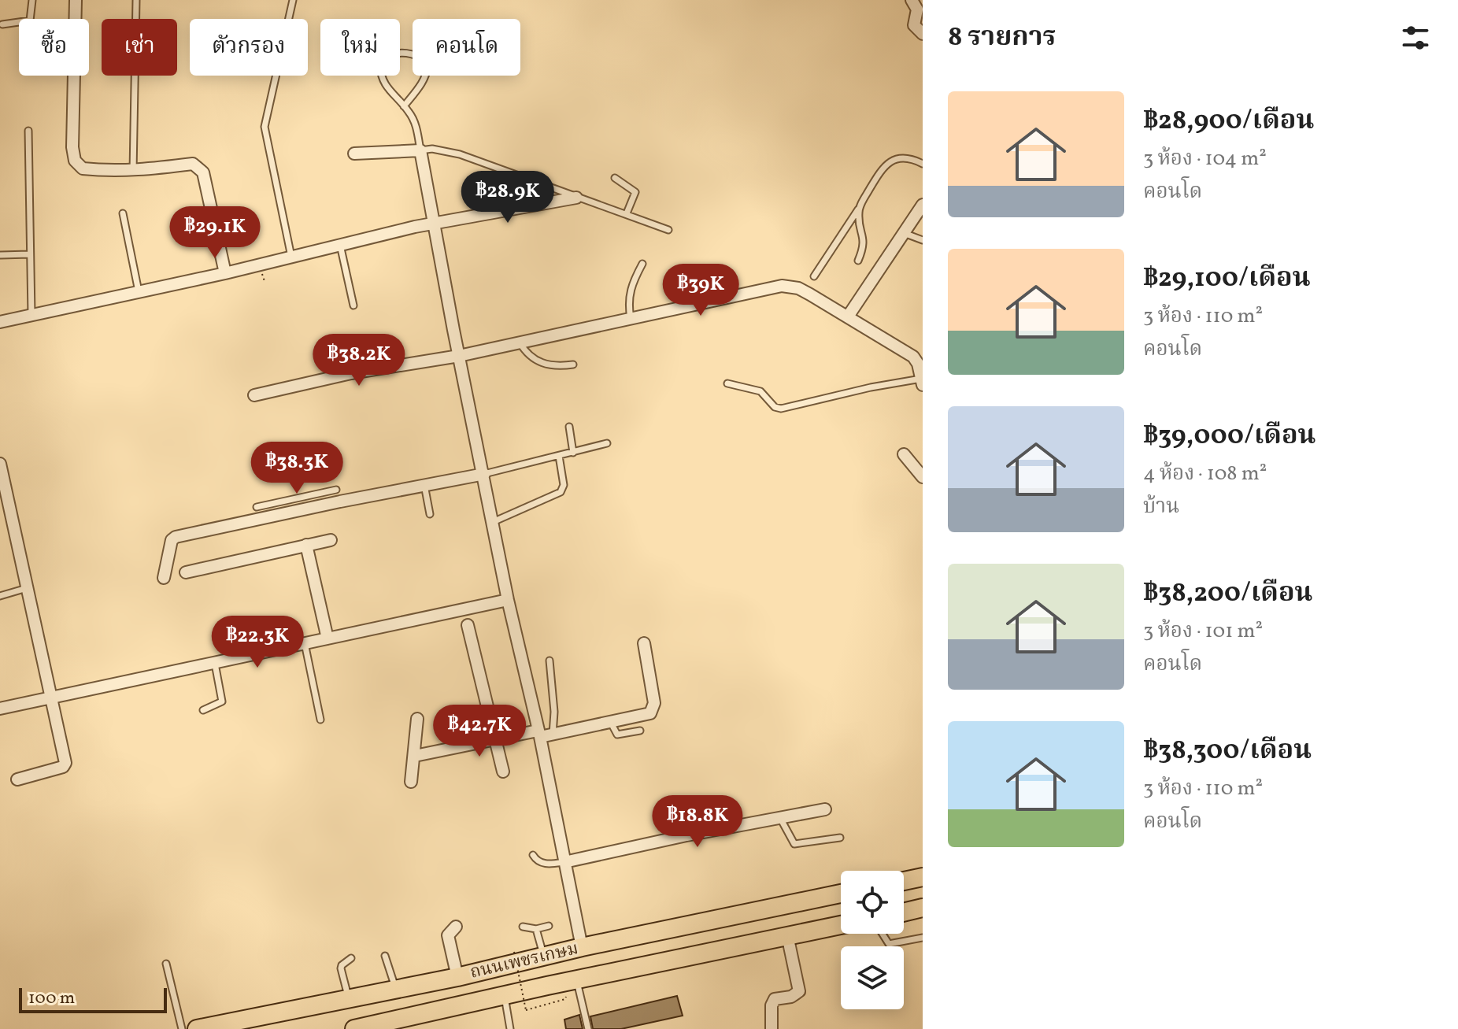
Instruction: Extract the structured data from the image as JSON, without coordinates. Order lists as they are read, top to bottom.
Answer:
{
  "streets": {
    "main road": ["ถนนเพชรเกษม"]
  },
  "scale_bar": "100 m",
  "page": {
    "heading": "8 รายการ",
    "chip": [
      "ซื้อ",
      "เช่า",
      "ตัวกรอง",
      "ใหม่",
      "คอนโด"
    ],
    "list": [
      {
        "name": "฿28,900/เดือน",
        "note": "3 ห้อง · 104 m² · คอนโด"
      },
      {
        "name": "฿29,100/เดือน",
        "note": "3 ห้อง · 110 m² · คอนโด"
      },
      {
        "name": "฿39,000/เดือน",
        "note": "4 ห้อง · 108 m² · บ้าน"
      },
      {
        "name": "฿38,200/เดือน",
        "note": "3 ห้อง · 101 m² · คอนโด"
      },
      {
        "name": "฿38,300/เดือน",
        "note": "3 ห้อง · 110 m² · คอนโด"
      }
    ],
    "price": [
      "฿28.9K",
      "฿29.1K",
      "฿39K",
      "฿38.2K",
      "฿38.3K",
      "฿22.3K",
      "฿42.7K",
      "฿18.8K"
    ],
    "scale": "100 m"
  }
}
